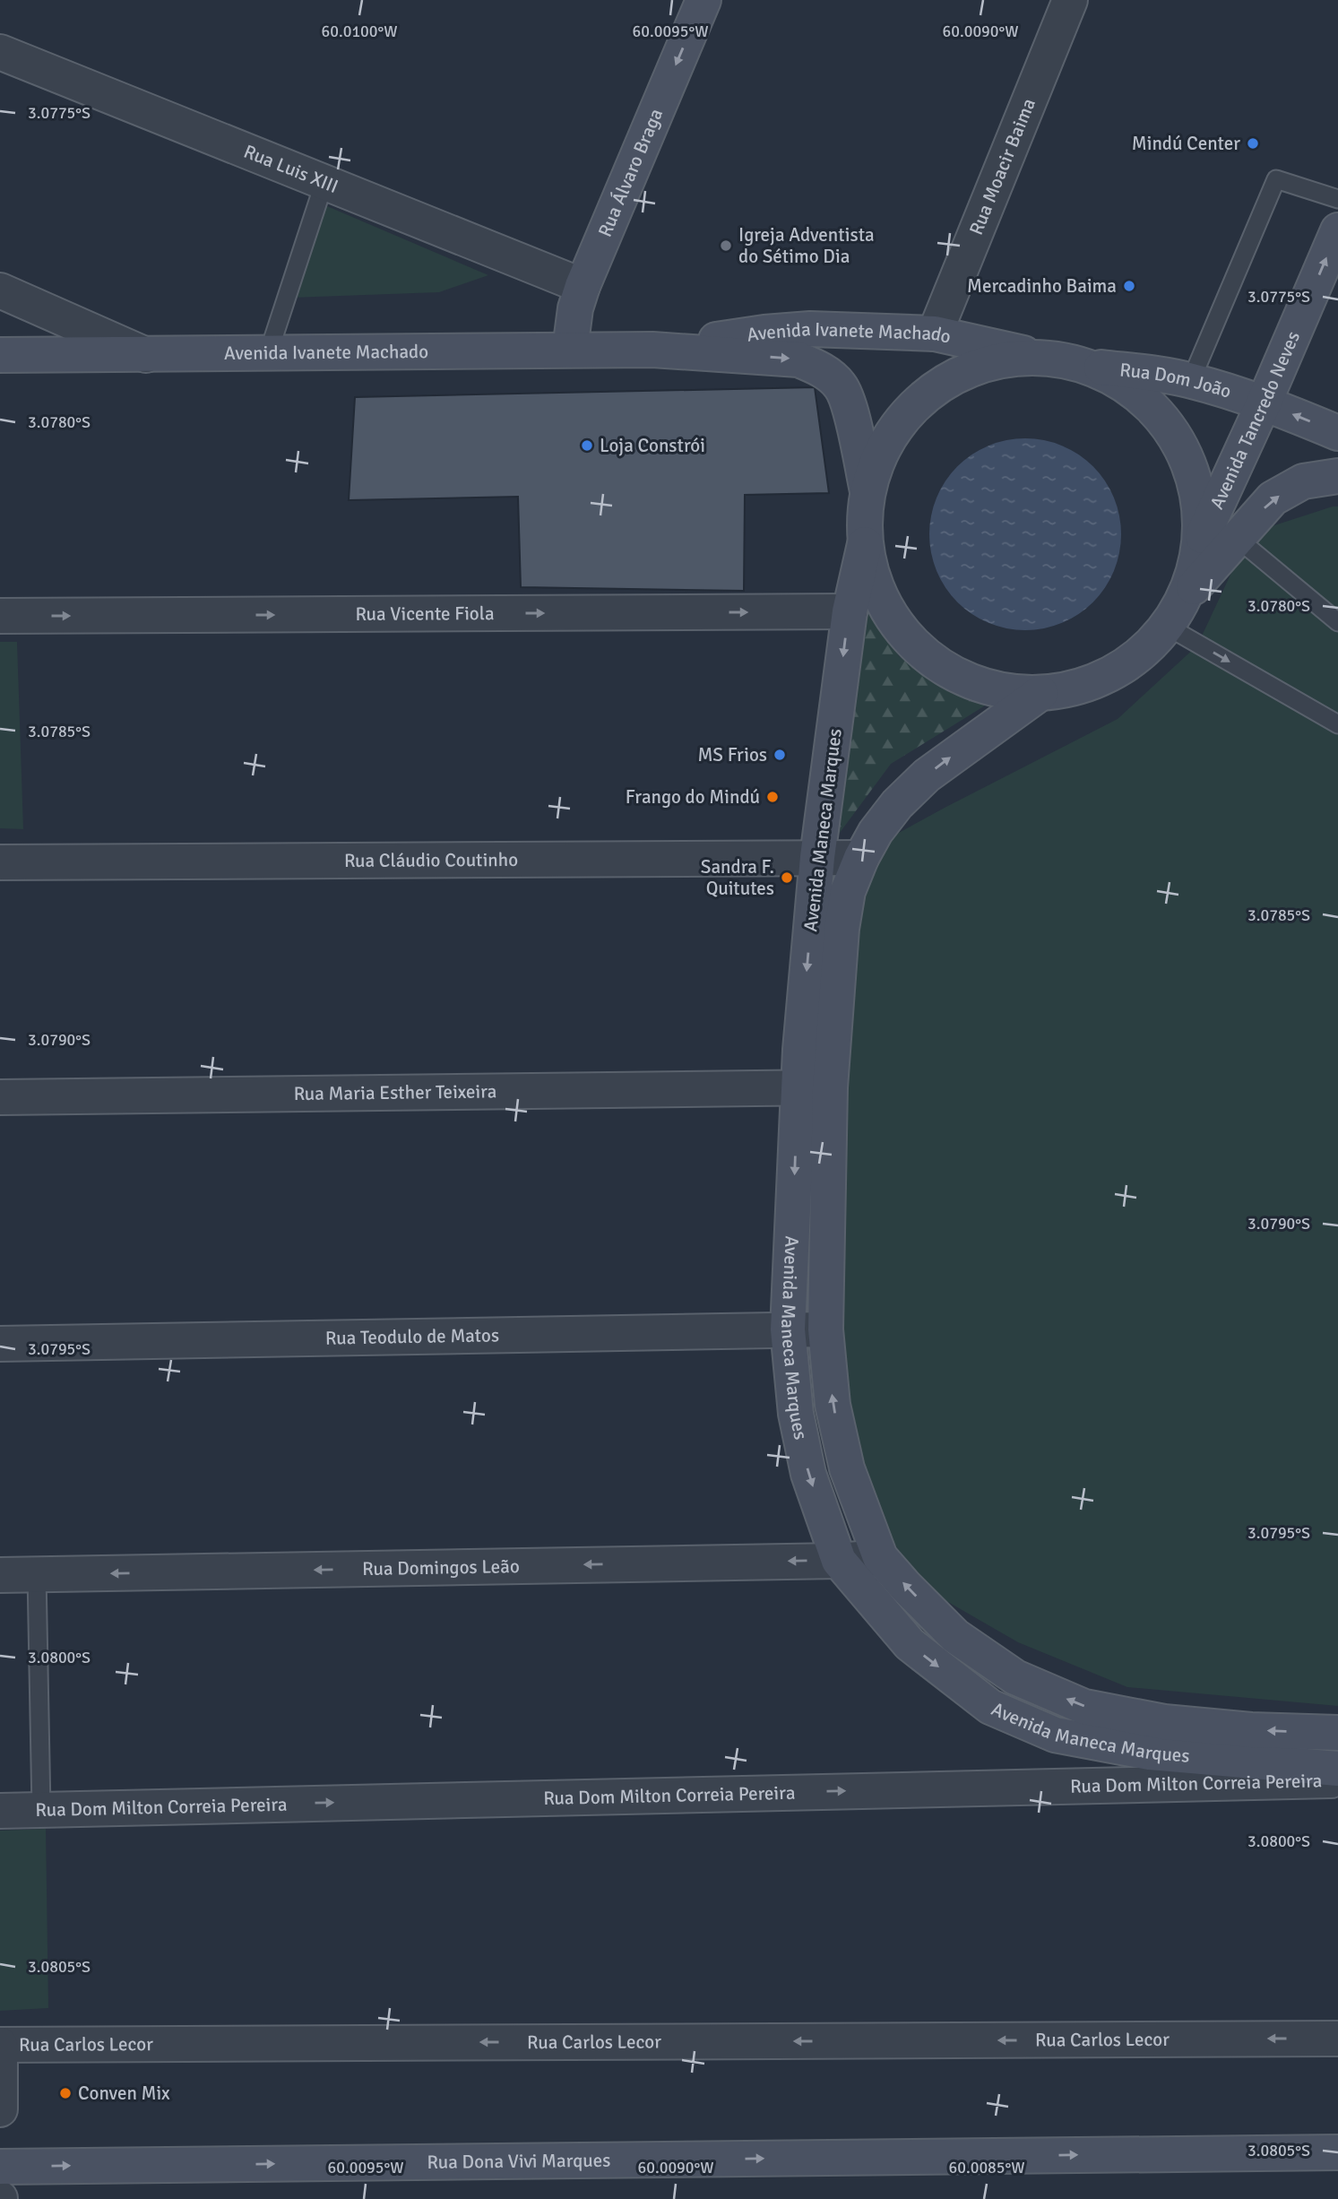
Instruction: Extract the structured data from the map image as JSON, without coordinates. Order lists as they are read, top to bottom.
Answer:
{
  "streets": {
    "main road": [
      "Rua Álvaro Braga",
      "Avenida Ivanete Machado",
      "Rua Dom João",
      "Avenida Tancredo Neves",
      "Avenida Maneca Marques",
      "Rua Dona Vivi Marques"
    ],
    "street": [
      "Rua Moacir Baima",
      "Rua Luis XIII",
      "Rua Vicente Fiola",
      "Rua Cláudio Coutinho",
      "Rua Maria Esther Teixeira",
      "Rua Teodulo de Matos",
      "Rua Domingos Leão",
      "Rua Dom Milton Correia Pereira",
      "Rua Carlos Lecor"
    ]
  },
  "crossings": [
    ["Rua Moacir Baima", "Avenida Ivanete Machado"],
    ["Rua Luis XIII", "Rua Álvaro Braga"],
    ["Rua Álvaro Braga", "Avenida Ivanete Machado"],
    ["Rua Dom João", "Avenida Tancredo Neves"],
    ["Rua Vicente Fiola", "Avenida Maneca Marques"],
    ["Avenida Maneca Marques", "Rua Cláudio Coutinho"],
    ["Avenida Maneca Marques", "Rua Maria Esther Teixeira"],
    ["Avenida Maneca Marques", "Rua Teodulo de Matos"],
    ["Avenida Maneca Marques", "Rua Domingos Leão"]
  ],
  "one_way": [
    "Rua Álvaro Braga",
    "Avenida Tancredo Neves",
    "Rua Vicente Fiola",
    "Rua Domingos Leão",
    "Rua Dom Milton Correia Pereira",
    "Rua Carlos Lecor",
    "Rua Dona Vivi Marques"
  ],
  "places": [
    "Mindú Center",
    "Igreja Adventista do Sétimo Dia",
    "Mercadinho Baima",
    "Loja Constrói",
    "MS Frios",
    "Frango do Mindú",
    "Sandra F. Quitutes",
    "Conven Mix"
  ],
  "coordinates": [
    "60.0100°W",
    "60.0095°W",
    "60.0090°W",
    "3.0775°S",
    "3.0780°S",
    "3.0785°S",
    "3.0790°S",
    "3.0795°S",
    "3.0800°S",
    "3.0805°S",
    "60.0085°W"
  ]
}
